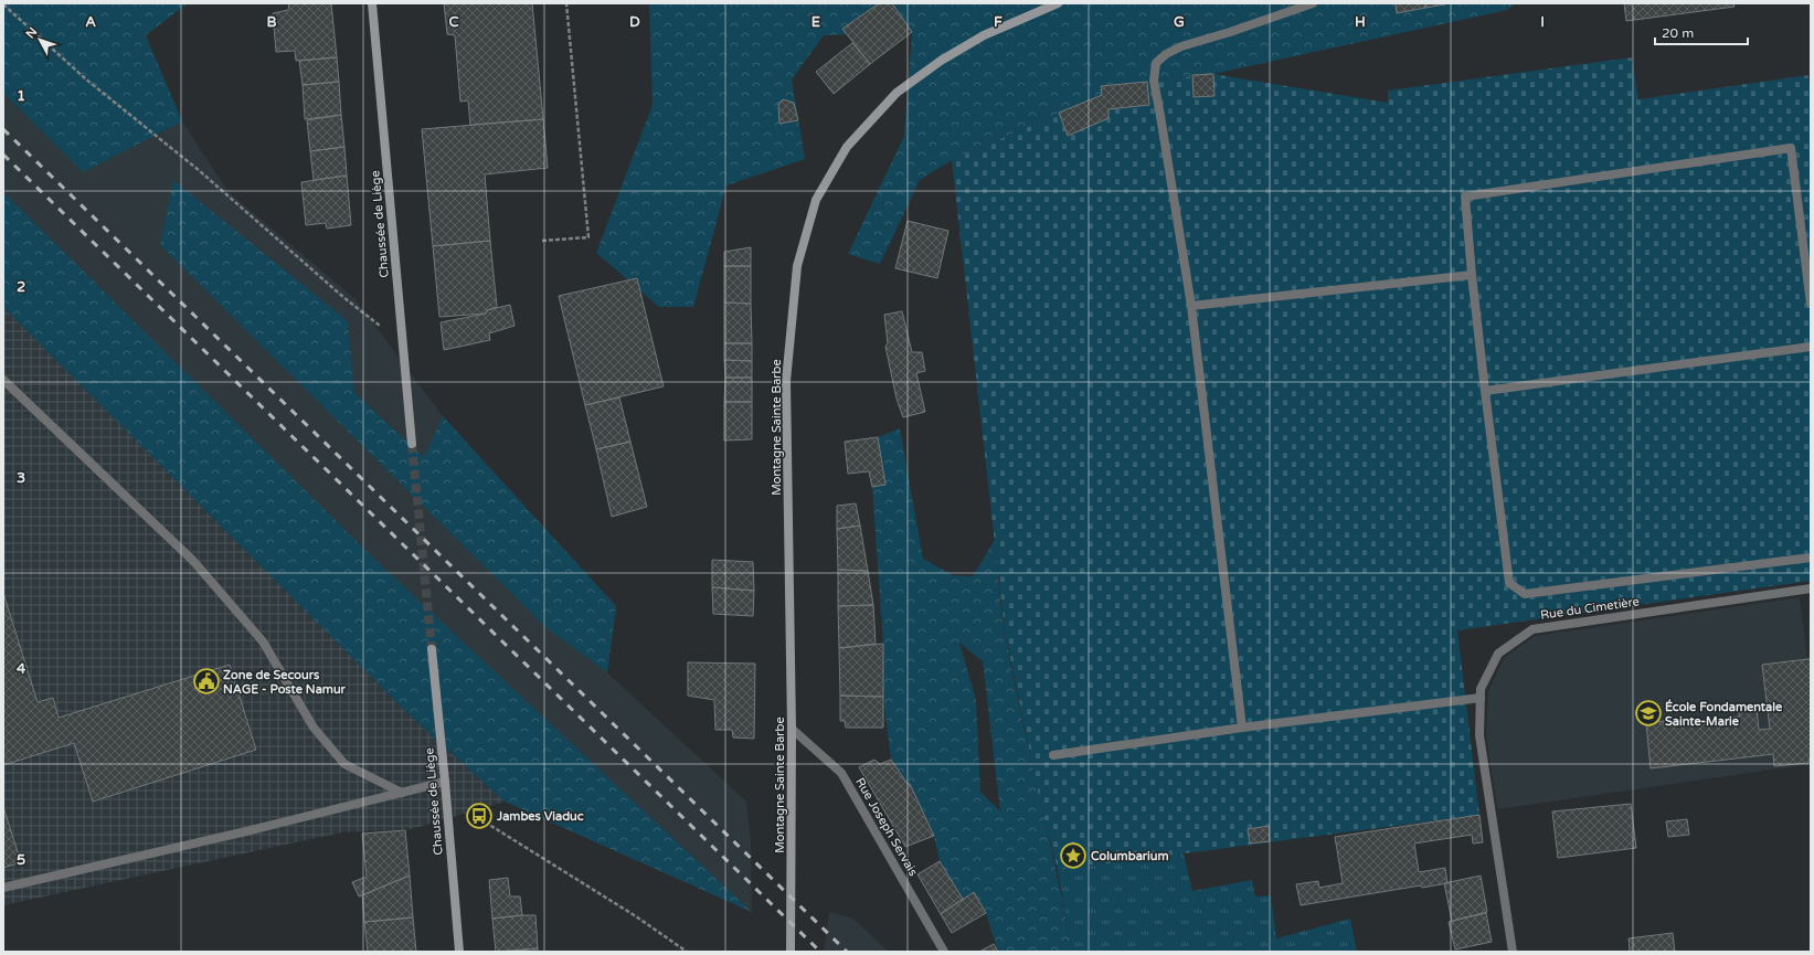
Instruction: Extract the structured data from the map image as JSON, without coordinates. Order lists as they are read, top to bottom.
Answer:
{
  "streets": {
    "main road": ["Chaussée de Liège", "Montagne Sainte Barbe"],
    "street": ["Rue du Cimetière", "Rue Joseph Servais"]
  },
  "crossings": [
    ["Montagne Sainte Barbe", "Rue Joseph Servais"]
  ],
  "places": {
    "public building": ["Zone de Secours NAGE - Poste Namur"],
    "school or university": ["École Fondamentale Sainte-Marie"],
    "bus stop": ["Jambes Viaduc"],
    "place": ["Columbarium"]
  },
  "scale_bar": "20 m",
  "north": "top left",
  "grid": {
    "columns": [
      "A",
      "B",
      "C",
      "D",
      "E",
      "F",
      "G",
      "H",
      "I"
    ],
    "rows": [
      "1",
      "2",
      "3",
      "4",
      "5"
    ]
  }
}
